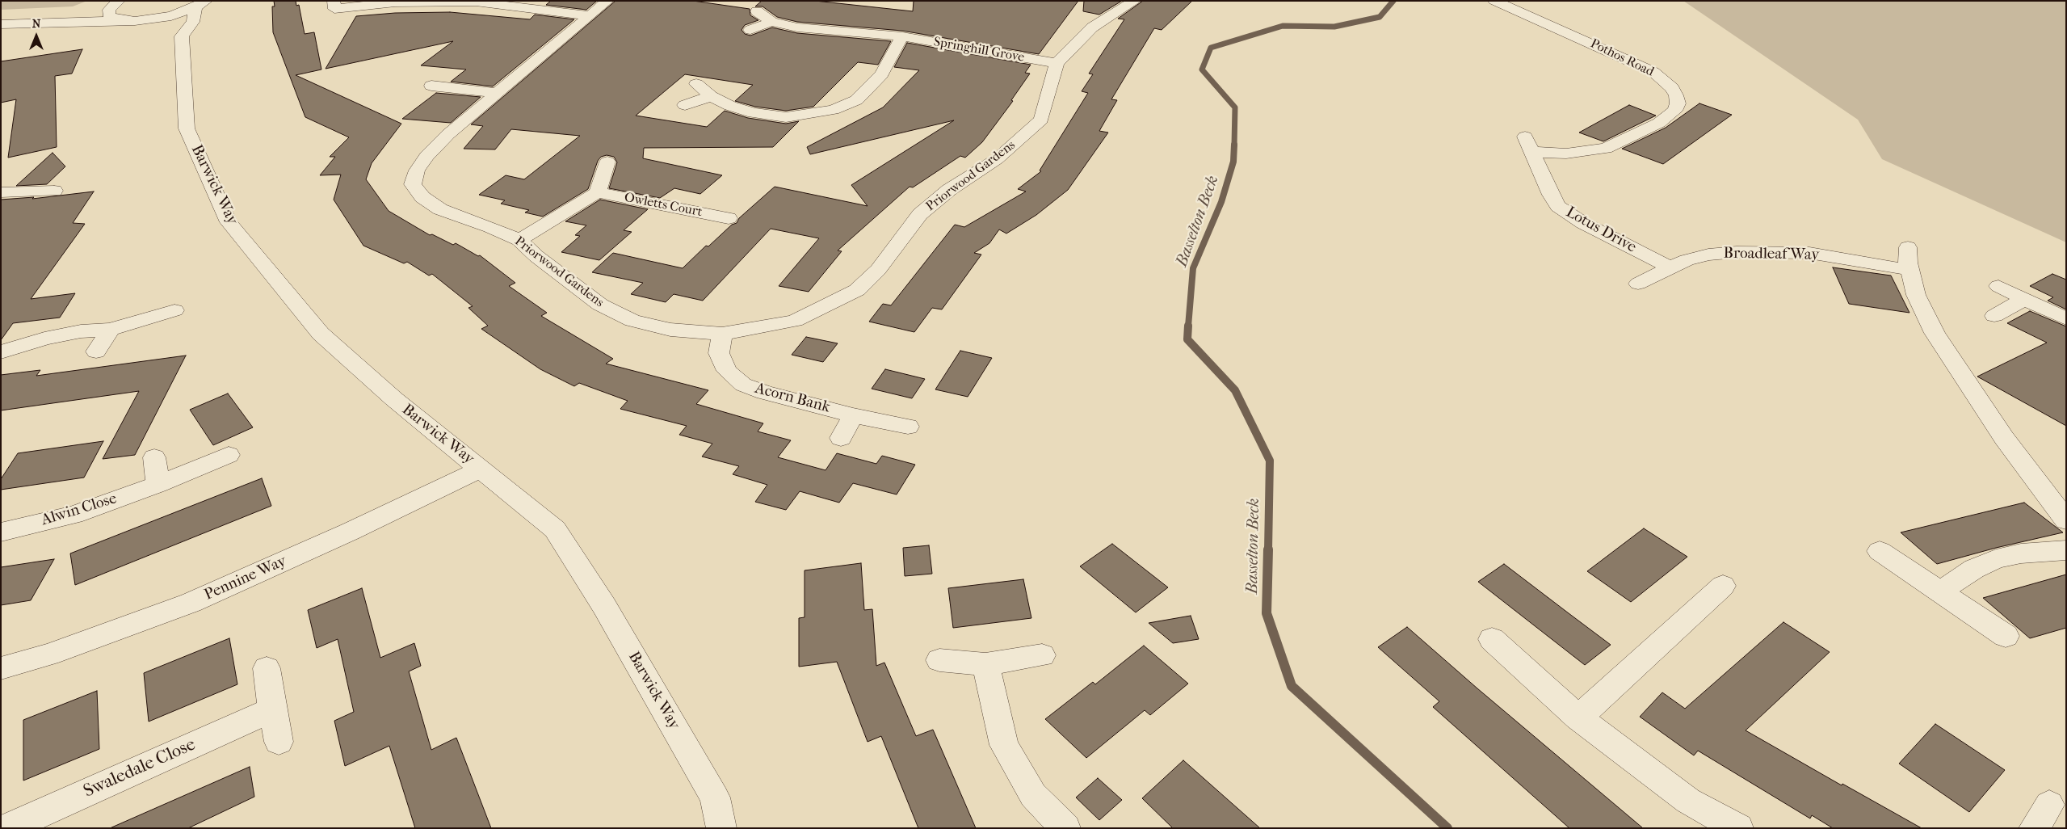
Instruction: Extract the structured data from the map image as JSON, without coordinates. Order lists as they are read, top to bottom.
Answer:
{
  "streets": {
    "street": [
      "Springhill Grove",
      "Pothos Road",
      "Priorwood Gardens",
      "Barwick Way",
      "Owletts Court",
      "Lotus Drive",
      "Broadleaf Way",
      "Acorn Bank",
      "Alwin Close",
      "Pennine Way",
      "Swaledale Close"
    ]
  },
  "crossings": [
    ["Springhill Grove", "Priorwood Gardens"],
    ["Pothos Road", "Lotus Drive"],
    ["Priorwood Gardens", "Acorn Bank"],
    ["Barwick Way", "Pennine Way"],
    ["Lotus Drive", "Broadleaf Way"]
  ],
  "water": ["Basselton Beck"],
  "north": "top"
}
